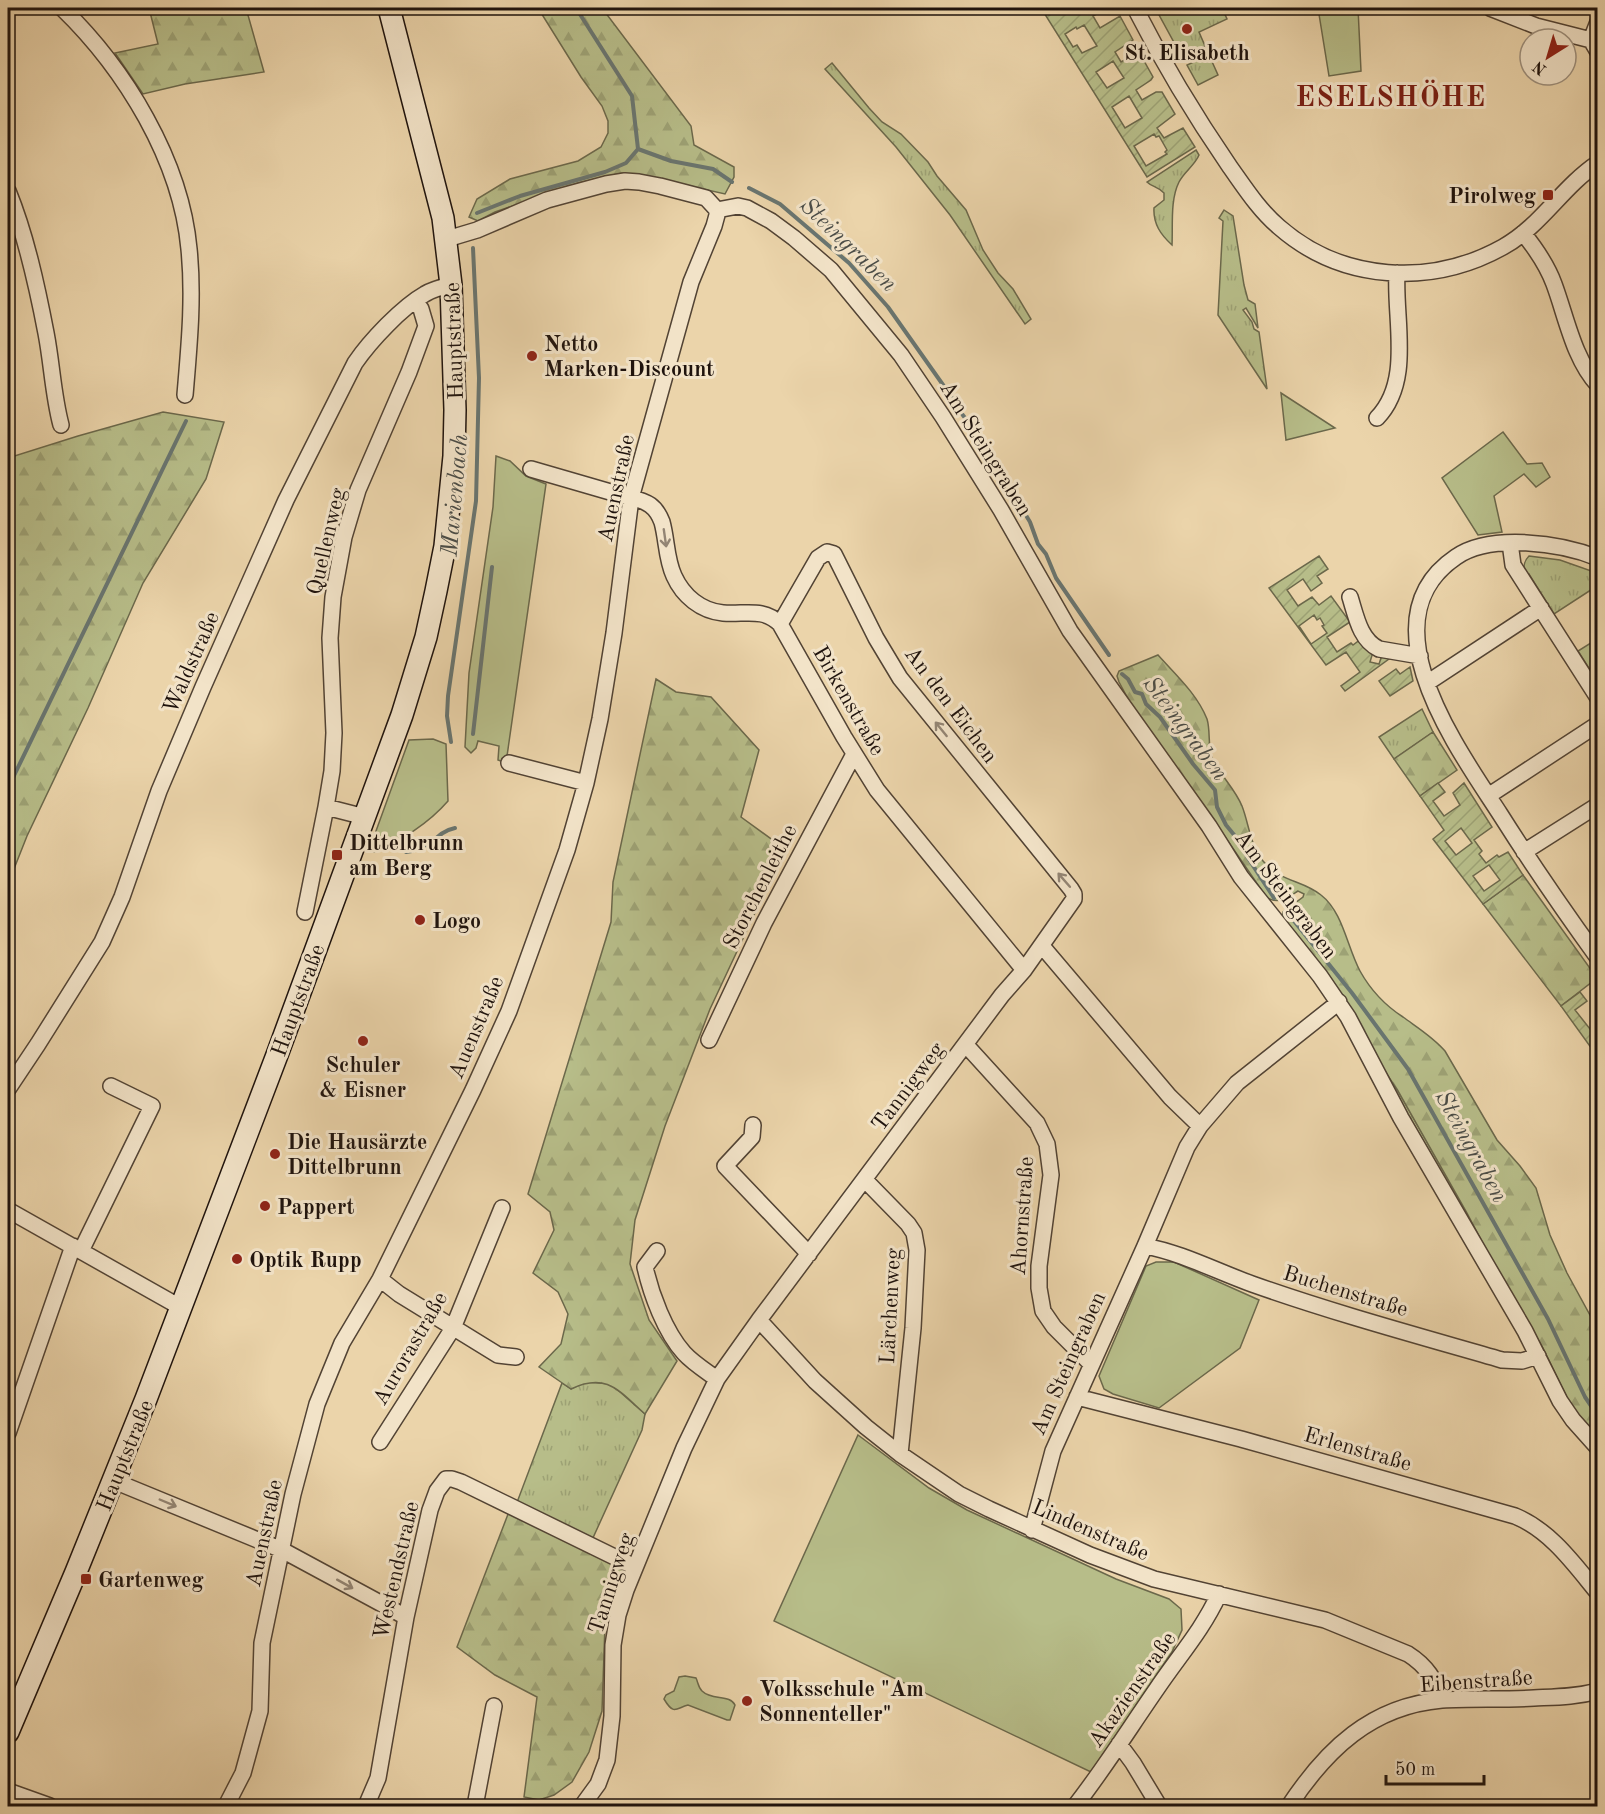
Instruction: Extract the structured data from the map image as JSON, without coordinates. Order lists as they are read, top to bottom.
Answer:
{
  "streets": {
    "street": [
      "Hauptstraße",
      "Am Steingraben",
      "Auenstraße",
      "Quellenweg",
      "Waldstraße",
      "Birkenstraße",
      "An den Eichen",
      "Storchenleithe",
      "Tannigweg",
      "Ahornstraße",
      "Buchenstraße",
      "Lärchenweg",
      "Aurorastraße",
      "Erlenstraße",
      "Lindenstraße",
      "Westendstraße",
      "Eibenstraße",
      "Akazienstraße"
    ]
  },
  "crossings": [
    ["Hauptstraße", "Waldstraße"],
    ["Am Steingraben", "Auenstraße"],
    ["Am Steingraben", "Ahornstraße"],
    ["Am Steingraben", "Buchenstraße"],
    ["Am Steingraben", "Erlenstraße"],
    ["Am Steingraben", "Lindenstraße"],
    ["Quellenweg", "Waldstraße"],
    ["Birkenstraße", "An den Eichen"],
    ["Birkenstraße", "Storchenleithe"],
    ["Birkenstraße", "Tannigweg"],
    ["An den Eichen", "Tannigweg"],
    ["Tannigweg", "Ahornstraße"],
    ["Tannigweg", "Lärchenweg"],
    ["Tannigweg", "Lindenstraße"],
    ["Tannigweg", "Westendstraße"],
    ["Lärchenweg", "Lindenstraße"],
    ["Lindenstraße", "Eibenstraße"],
    ["Lindenstraße", "Akazienstraße"]
  ],
  "districts": ["ESELSHÖHE"],
  "water": ["Steingraben", "Marienbach"],
  "places": {
    "other": [
      "St. Elisabeth",
      "Netto Marken-Discount",
      "Logo",
      "Schuler & Eisner",
      "Die Hausärzte Dittelbrunn",
      "Pappert",
      "Optik Rupp",
      "Volksschule \"Am Sonnenteller\""
    ],
    "transit": ["Pirolweg", "Dittelbrunn am Berg", "Gartenweg"]
  },
  "scale_bar": "50 m",
  "north": "bottom left"
}
